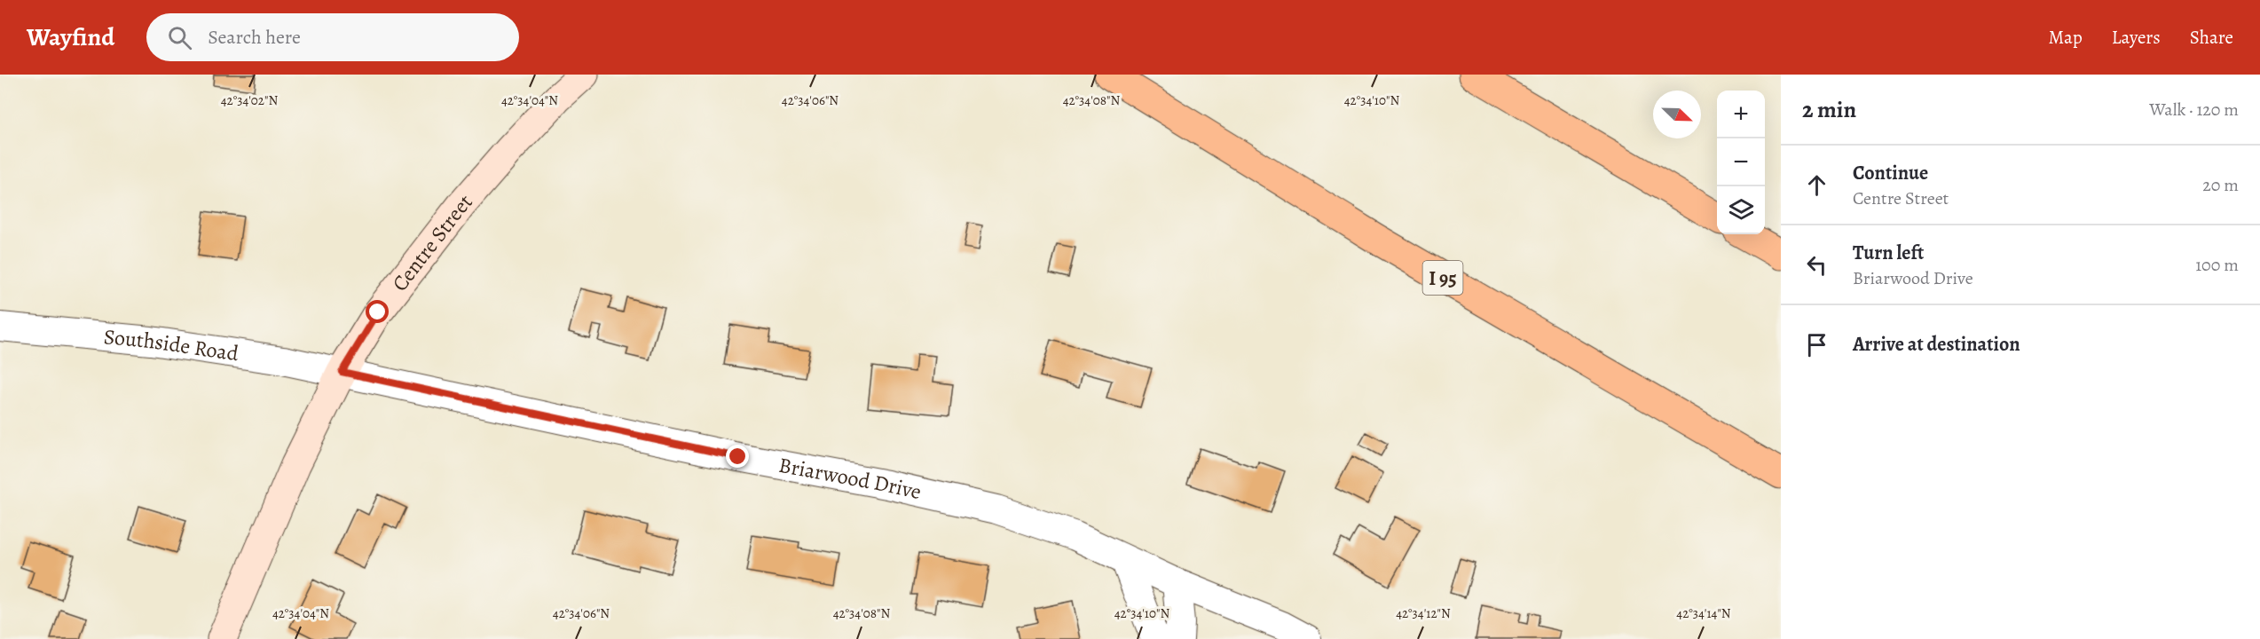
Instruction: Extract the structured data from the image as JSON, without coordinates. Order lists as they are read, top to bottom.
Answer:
{
  "streets": {
    "highway": ["I 95"],
    "main road": ["Centre Street"],
    "street": ["Southside Road", "Briarwood Drive"]
  },
  "crossings": [
    ["Centre Street", "Southside Road"],
    ["Centre Street", "Briarwood Drive"],
    ["Southside Road", "Briarwood Drive"]
  ],
  "north": "bottom right",
  "page": {
    "header": "Wayfind",
    "search": "Search here",
    "nav": ["Map", "Layers", "Share"],
    "heading": ["2 min", "Walk · 120 m"],
    "map_buttons": ["+", "−"],
    "list": [
      ["Continue", "Centre Street", "20 m"],
      ["Turn left", "Briarwood Drive", "100 m"],
      "Arrive at destination"
    ]
  },
  "coordinates": [
    "42°34'02\"N",
    "42°34'04\"N",
    "42°34'06\"N",
    "42°34'08\"N",
    "42°34'10\"N",
    "42°34'12\"N",
    "42°34'14\"N"
  ]
}
